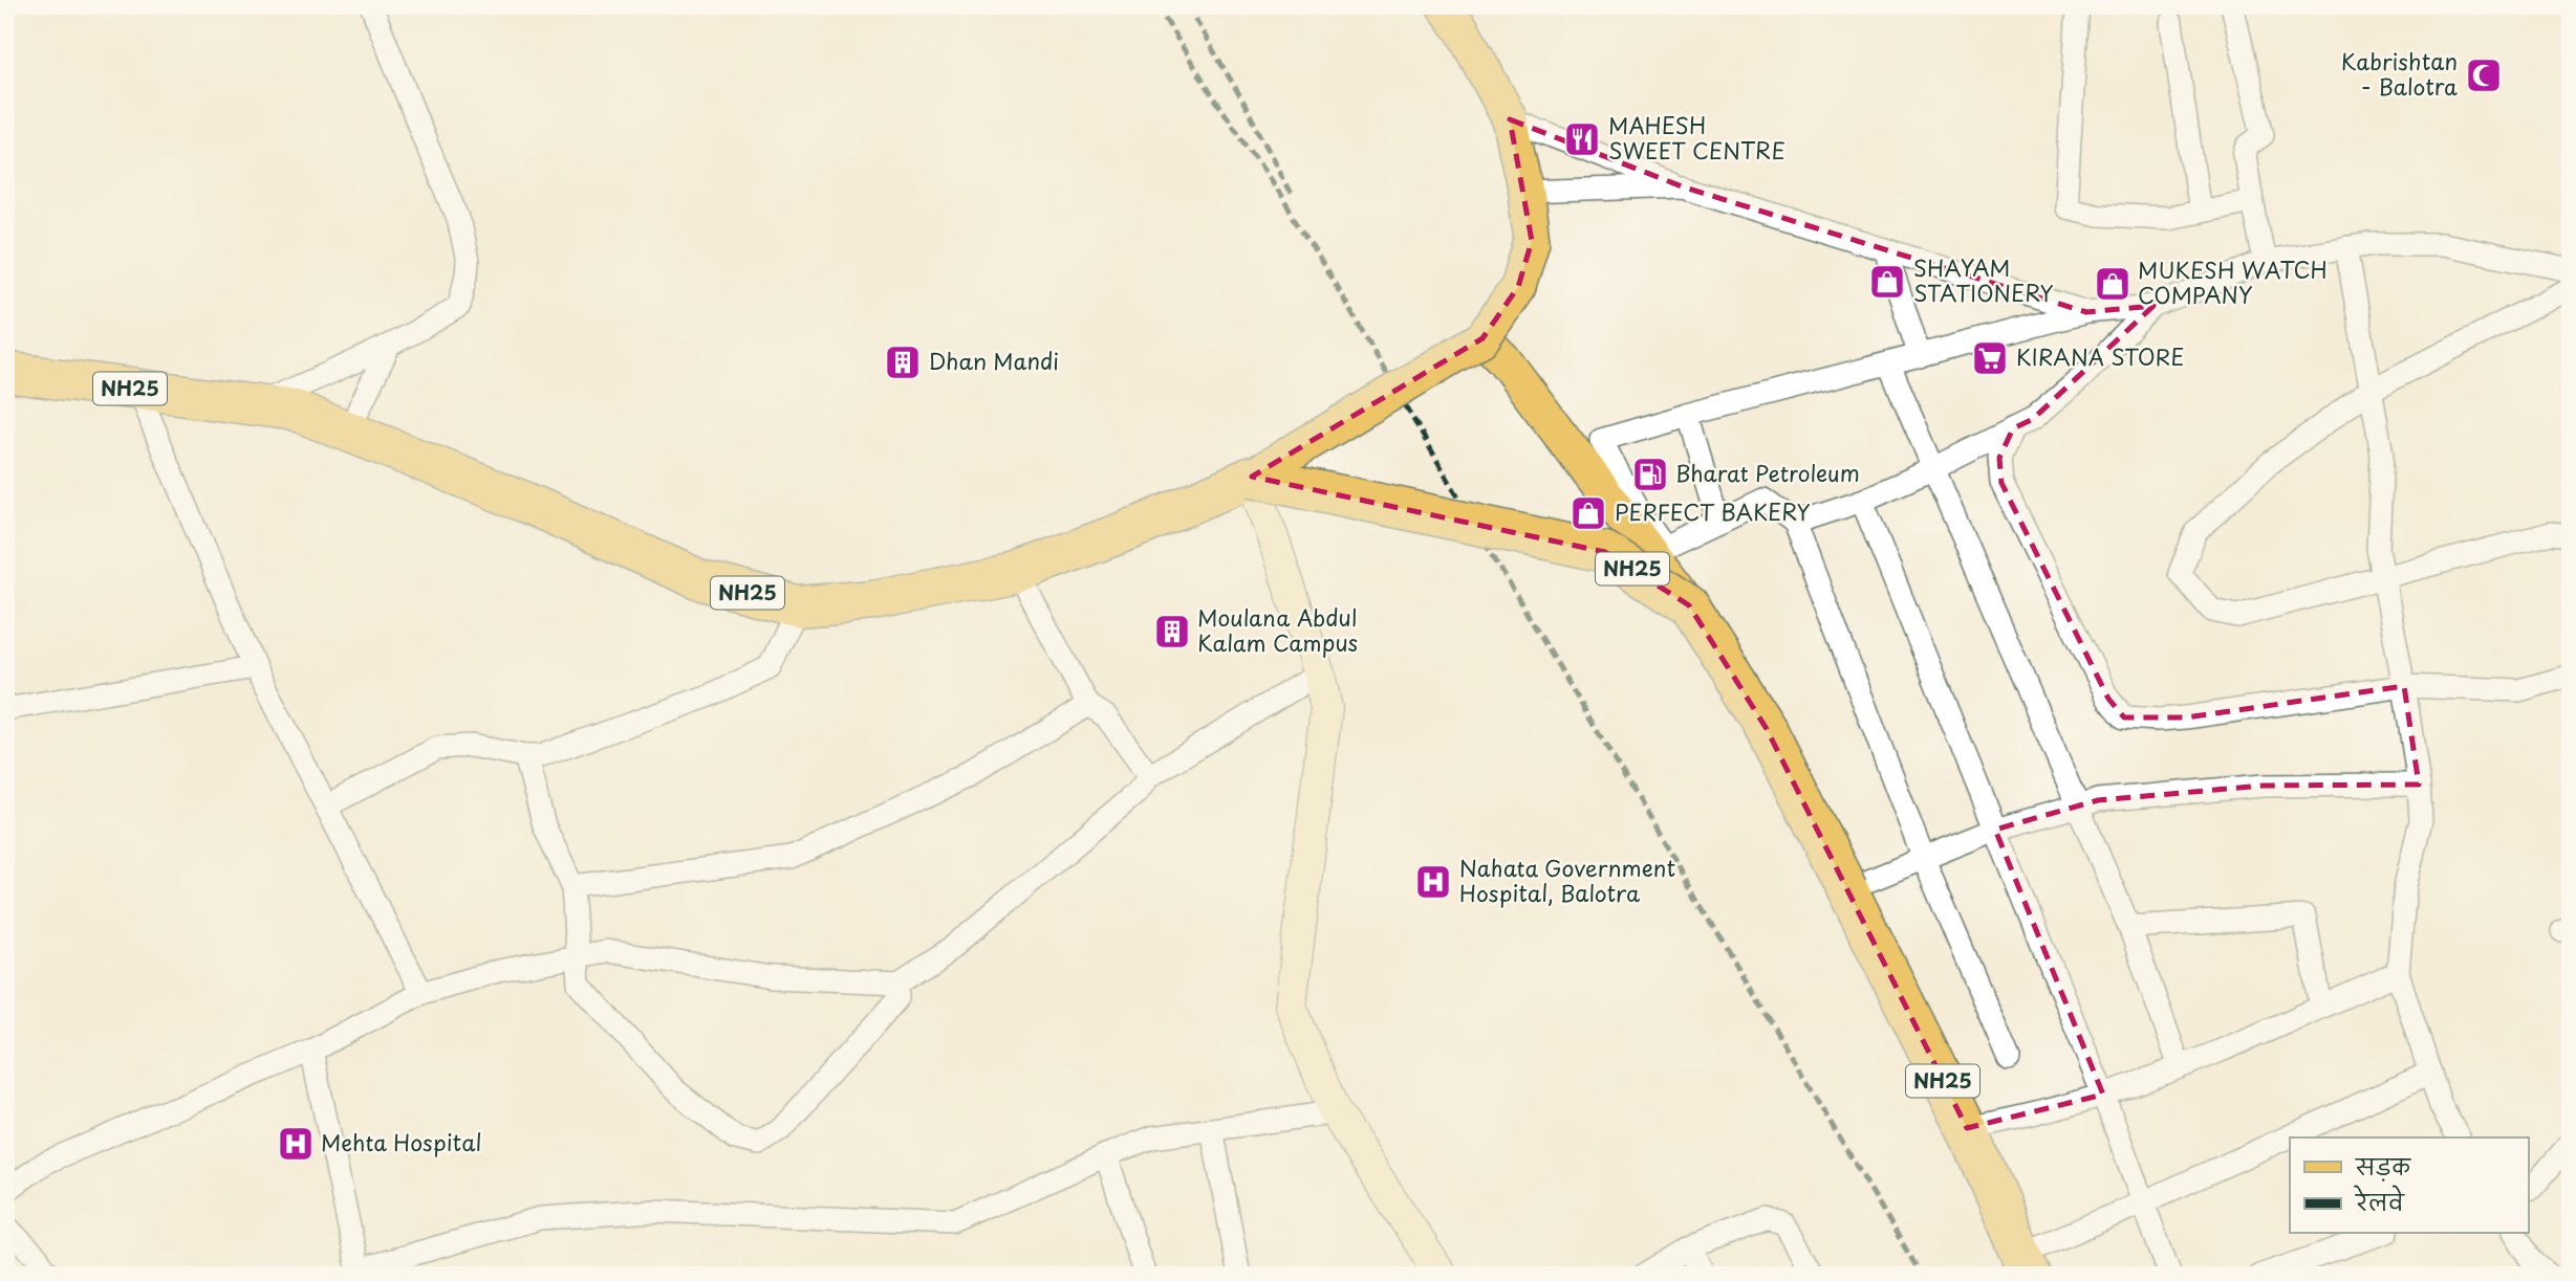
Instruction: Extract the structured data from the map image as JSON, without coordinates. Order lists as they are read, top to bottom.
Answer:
{
  "streets": {
    "highway": ["NH25"]
  },
  "places": {
    "mosque": ["Kabrishtan - Balotra"],
    "restaurant": ["MAHESH SWEET CENTRE"],
    "shop": ["SHAYAM STATIONERY", "MUKESH WATCH COMPANY", "PERFECT BAKERY"],
    "supermarket": ["KIRANA STORE"],
    "building": ["Dhan Mandi", "Moulana Abdul Kalam Campus"],
    "fuel station": ["Bharat Petroleum"],
    "hospital": ["Nahata Government Hospital, Balotra", "Mehta Hospital"]
  },
  "legend": ["सड़क", "रेलवे"]
}
